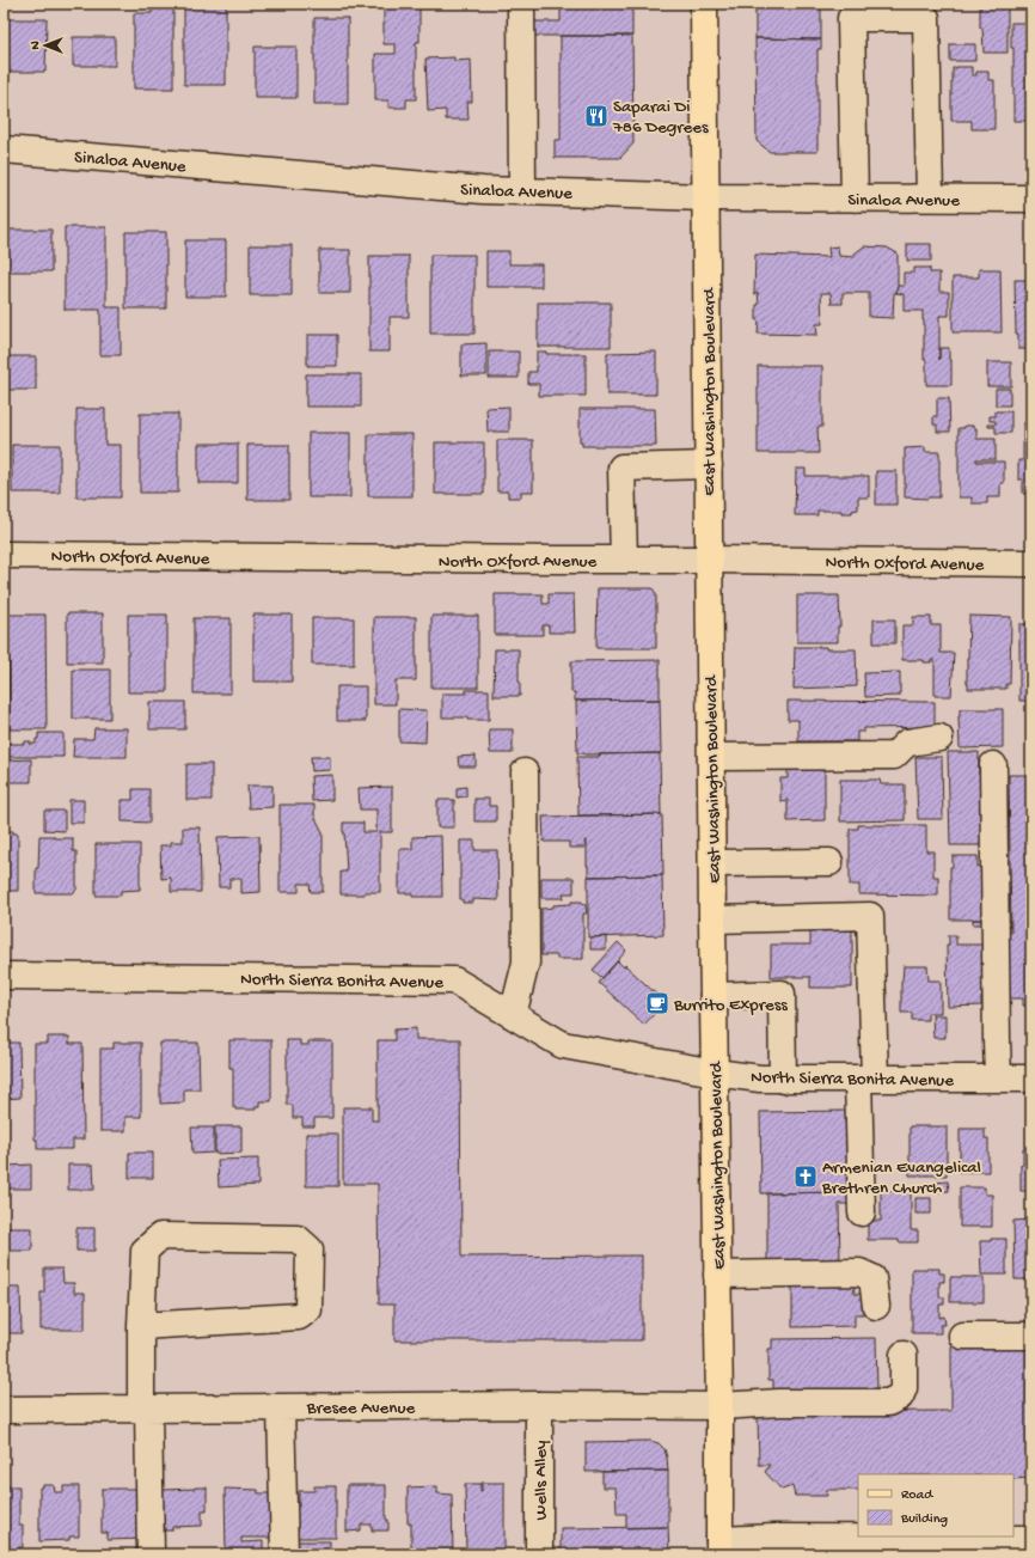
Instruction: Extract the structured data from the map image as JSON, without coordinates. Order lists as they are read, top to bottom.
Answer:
{
  "streets": {
    "main road": ["East Washington Boulevard"],
    "street": [
      "Sinaloa Avenue",
      "North Oxford Avenue",
      "North Sierra Bonita Avenue",
      "Bresee Avenue",
      "Wells Alley"
    ]
  },
  "crossings": [
    ["Sinaloa Avenue", "East Washington Boulevard"],
    ["East Washington Boulevard", "North Oxford Avenue"],
    ["East Washington Boulevard", "North Sierra Bonita Avenue"],
    ["East Washington Boulevard", "Bresee Avenue"],
    ["Bresee Avenue", "Wells Alley"]
  ],
  "places": {
    "restaurant": ["Saparai Di 786 Degrees"],
    "cafe": ["Burrito Express"],
    "church": ["Armenian Evangelical Brethren Church"]
  },
  "legend": ["Road", "Building"],
  "north": "left"
}
